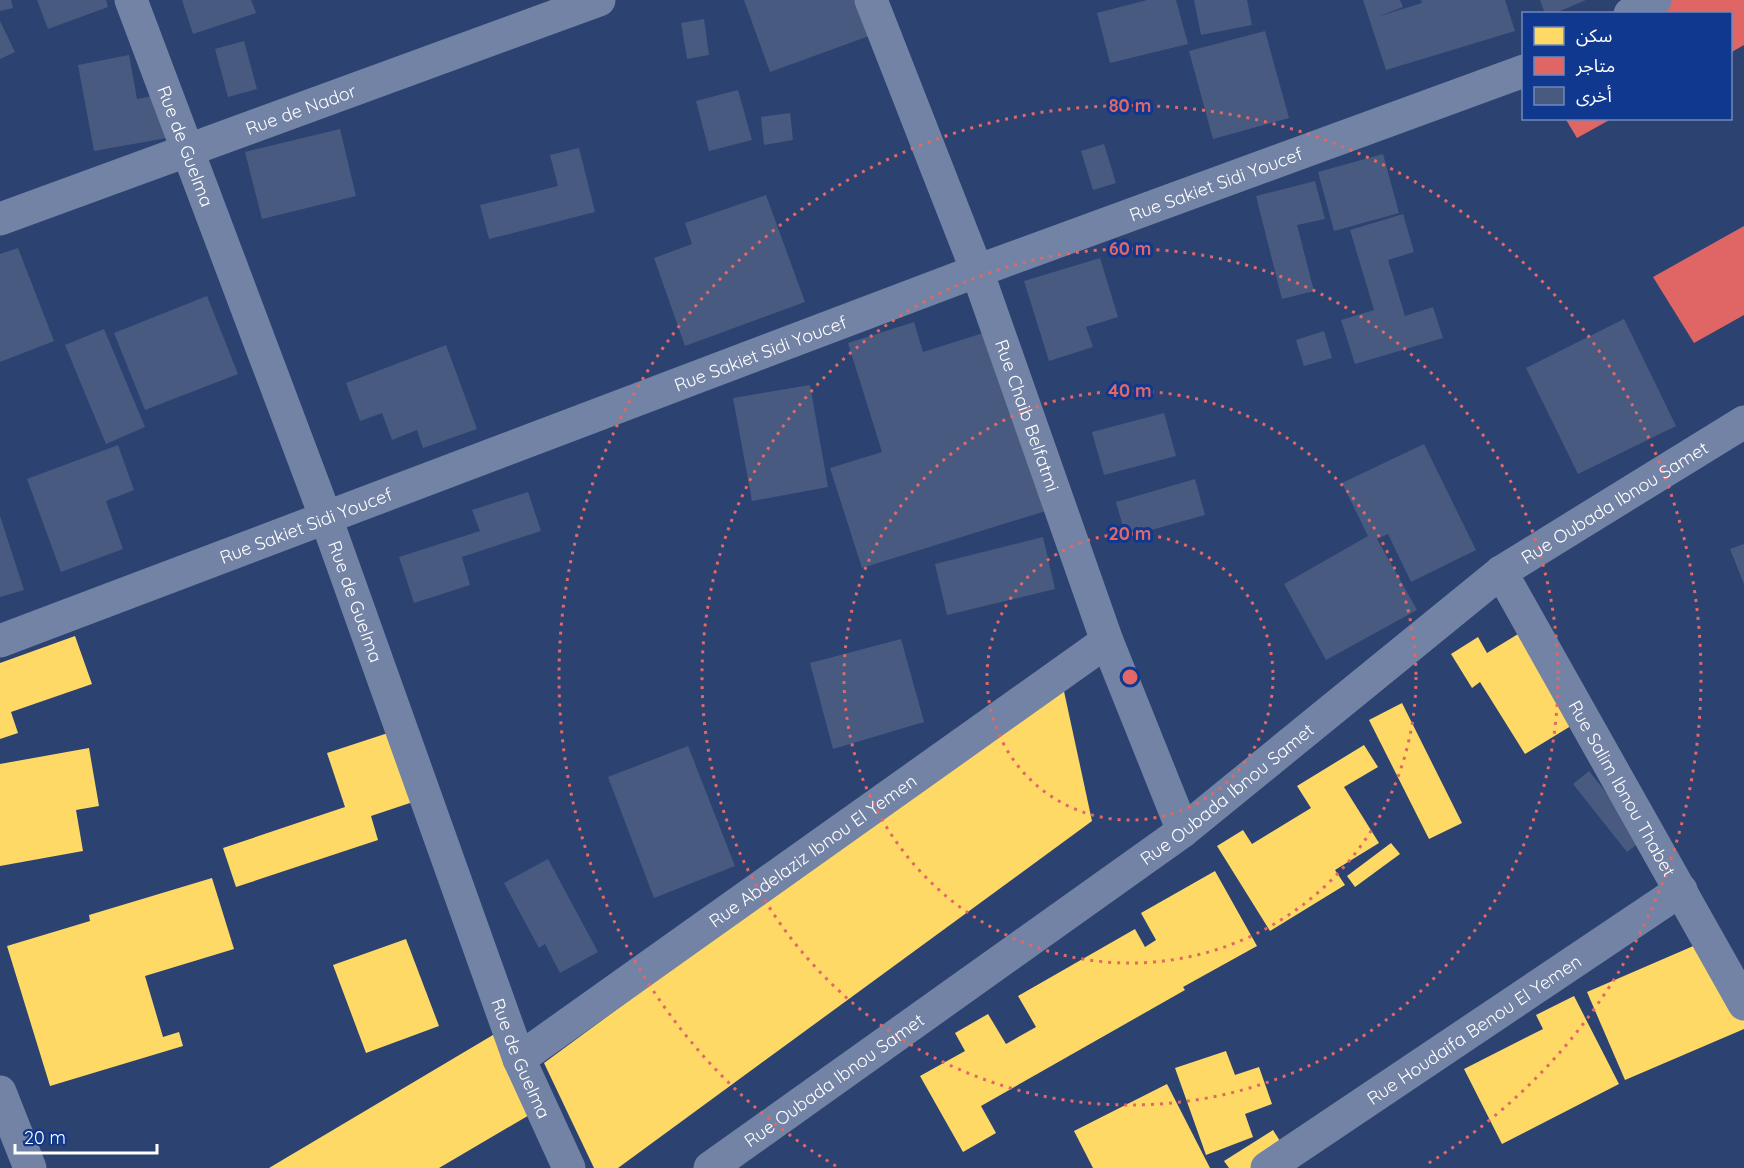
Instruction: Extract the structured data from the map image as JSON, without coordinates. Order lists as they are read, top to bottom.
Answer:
{
  "streets": {
    "street": [
      "Rue de Nador",
      "Rue de Guelma",
      "Rue Sakiet Sidi Youcef",
      "Rue Chaib Belfatmi",
      "Rue Oubada Ibnou Samet",
      "Rue Salim Ibnou Thabet",
      "Rue Abdelaziz Ibnou El Yemen",
      "Rue Houdaifa Benou El Yemen"
    ]
  },
  "crossings": [
    ["Rue de Nador", "Rue de Guelma"],
    ["Rue de Guelma", "Rue Sakiet Sidi Youcef"],
    ["Rue de Guelma", "Rue Abdelaziz Ibnou El Yemen"],
    ["Rue Sakiet Sidi Youcef", "Rue Chaib Belfatmi"],
    ["Rue Chaib Belfatmi", "Rue Oubada Ibnou Samet"],
    ["Rue Chaib Belfatmi", "Rue Abdelaziz Ibnou El Yemen"],
    ["Rue Oubada Ibnou Samet", "Rue Salim Ibnou Thabet"],
    ["Rue Salim Ibnou Thabet", "Rue Houdaifa Benou El Yemen"]
  ],
  "legend": ["سكن", "متاجر", "أخرى"],
  "scale_bar": "20 m",
  "rings": [
    "80 m",
    "60 m",
    "40 m",
    "20 m"
  ]
}
